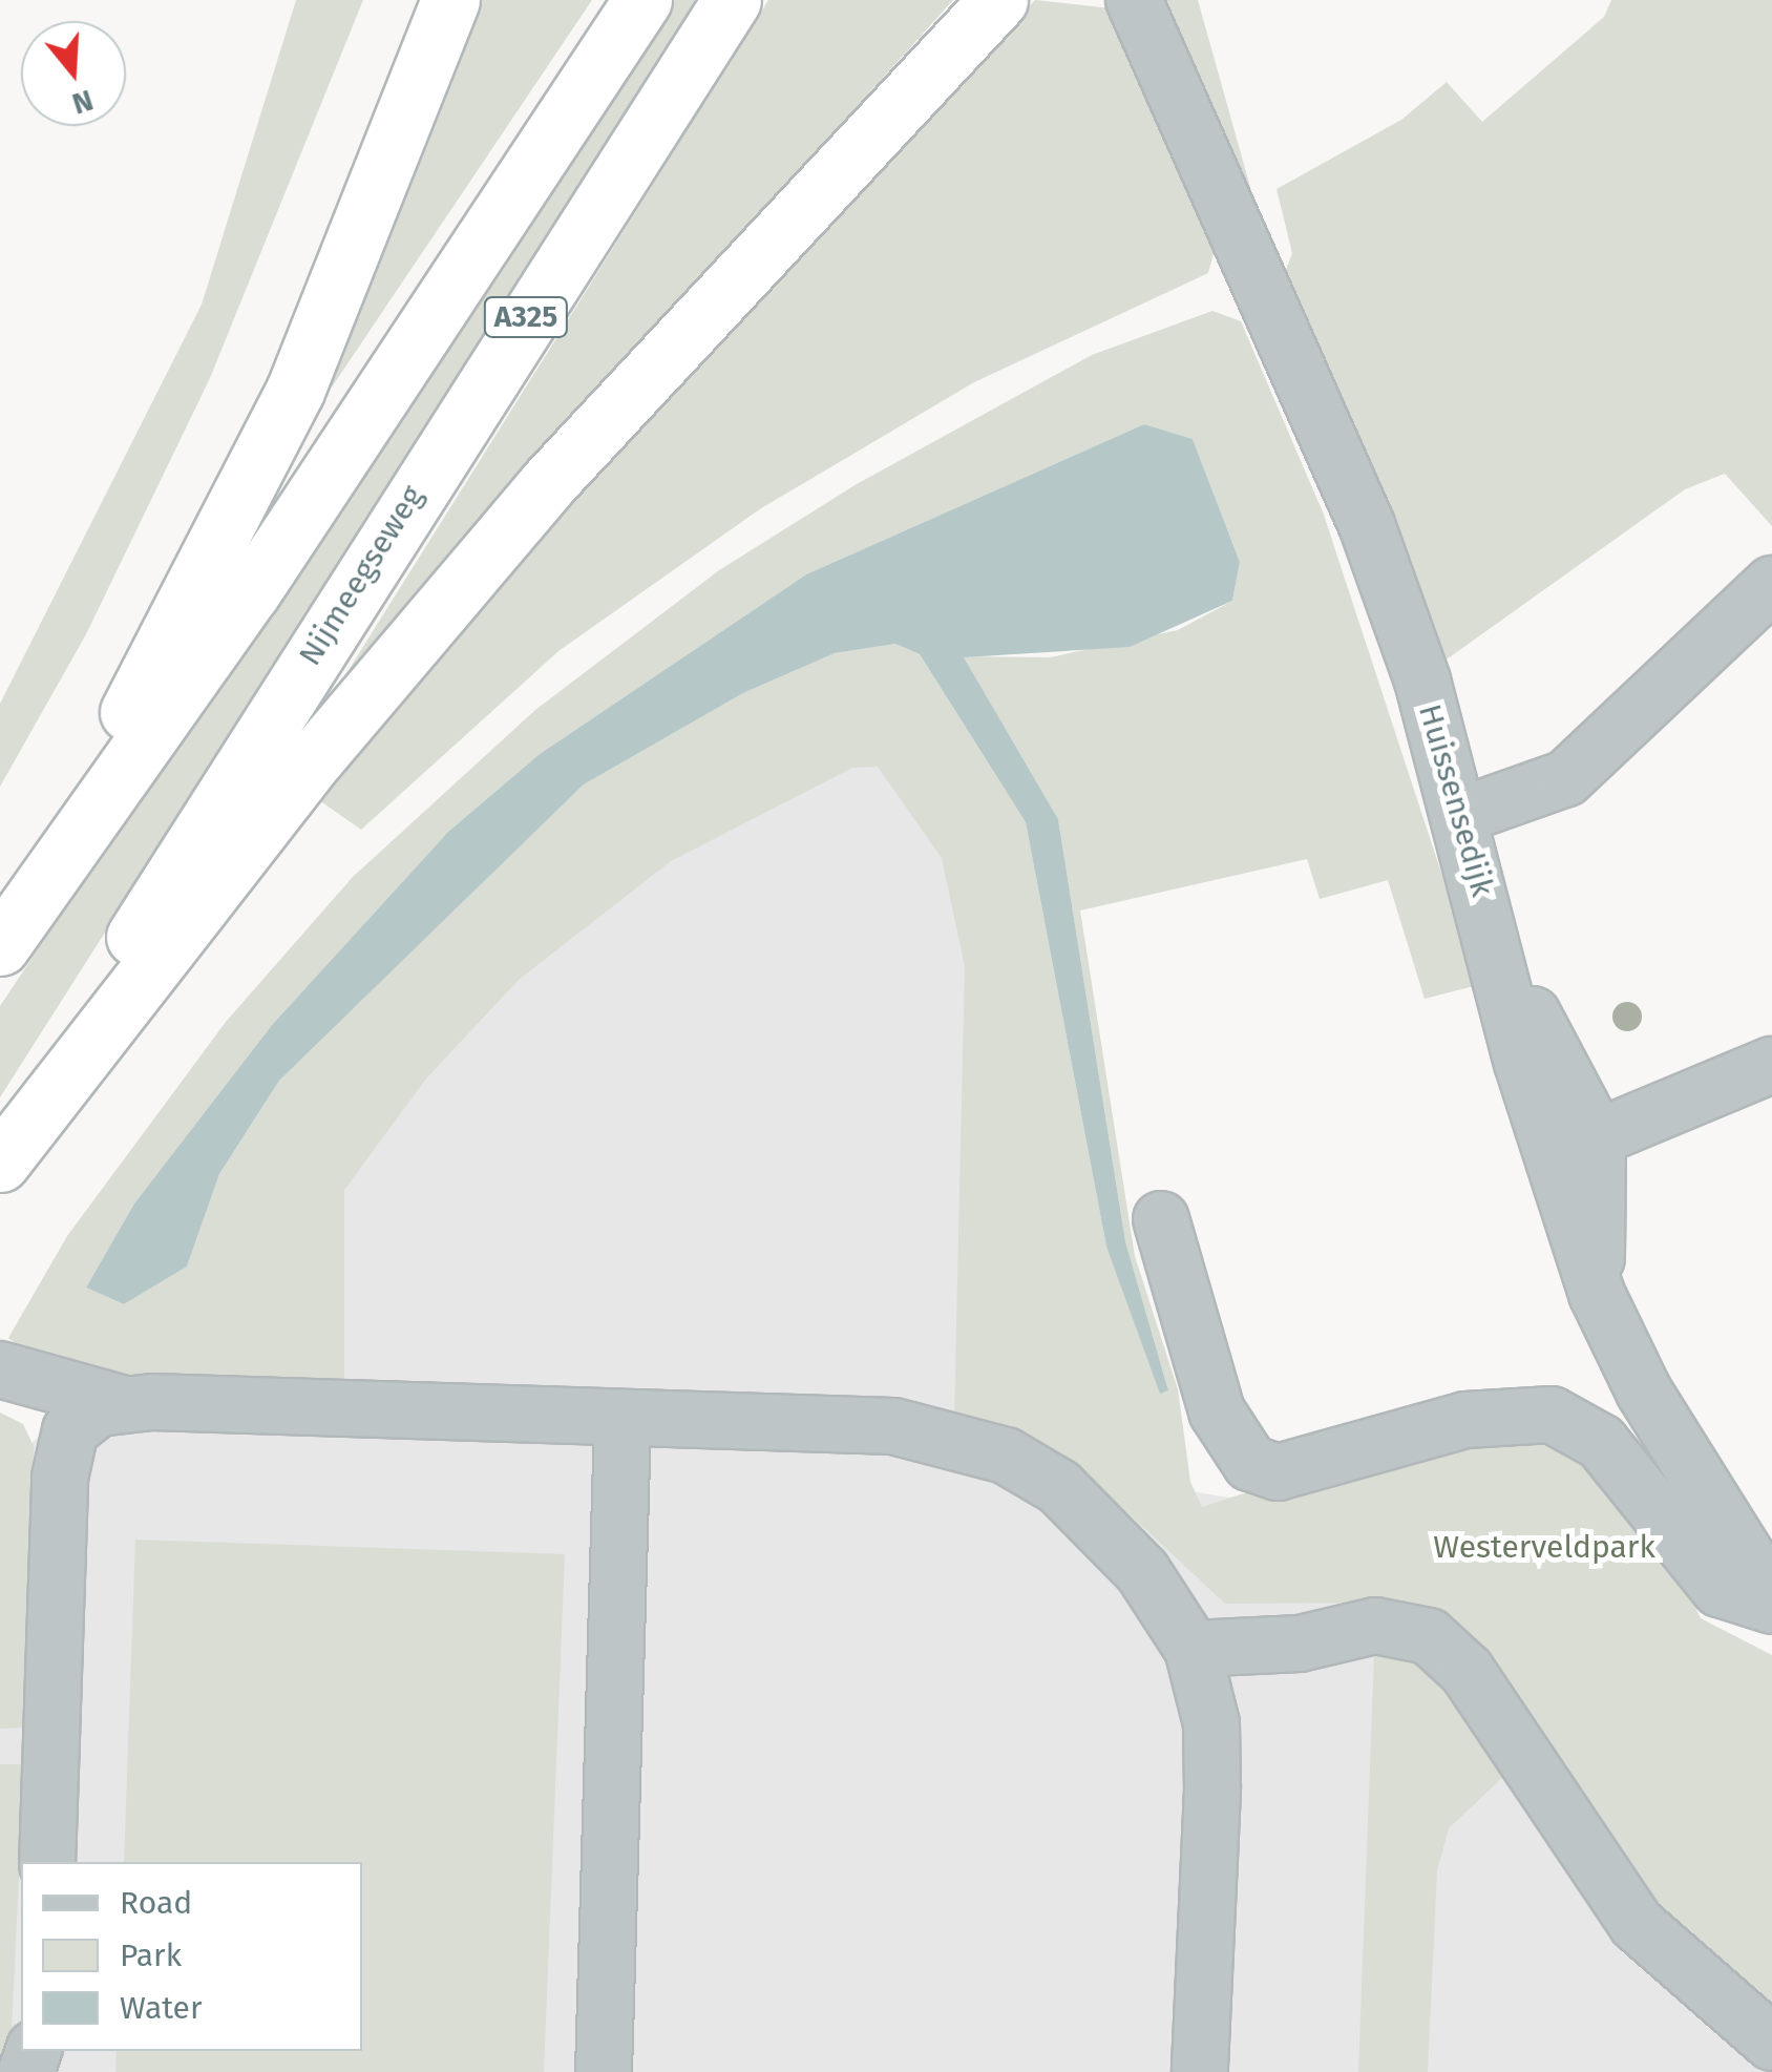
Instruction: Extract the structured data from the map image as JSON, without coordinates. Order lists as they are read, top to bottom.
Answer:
{
  "streets": {
    "highway": ["A325", "Nijmeegseweg"],
    "street": ["Huissensedijk"]
  },
  "crossings": [
    ["A325", "Nijmeegseweg"]
  ],
  "parks": ["Westerveldpark"],
  "legend": ["Road", "Park", "Water"],
  "north": "bottom"
}
